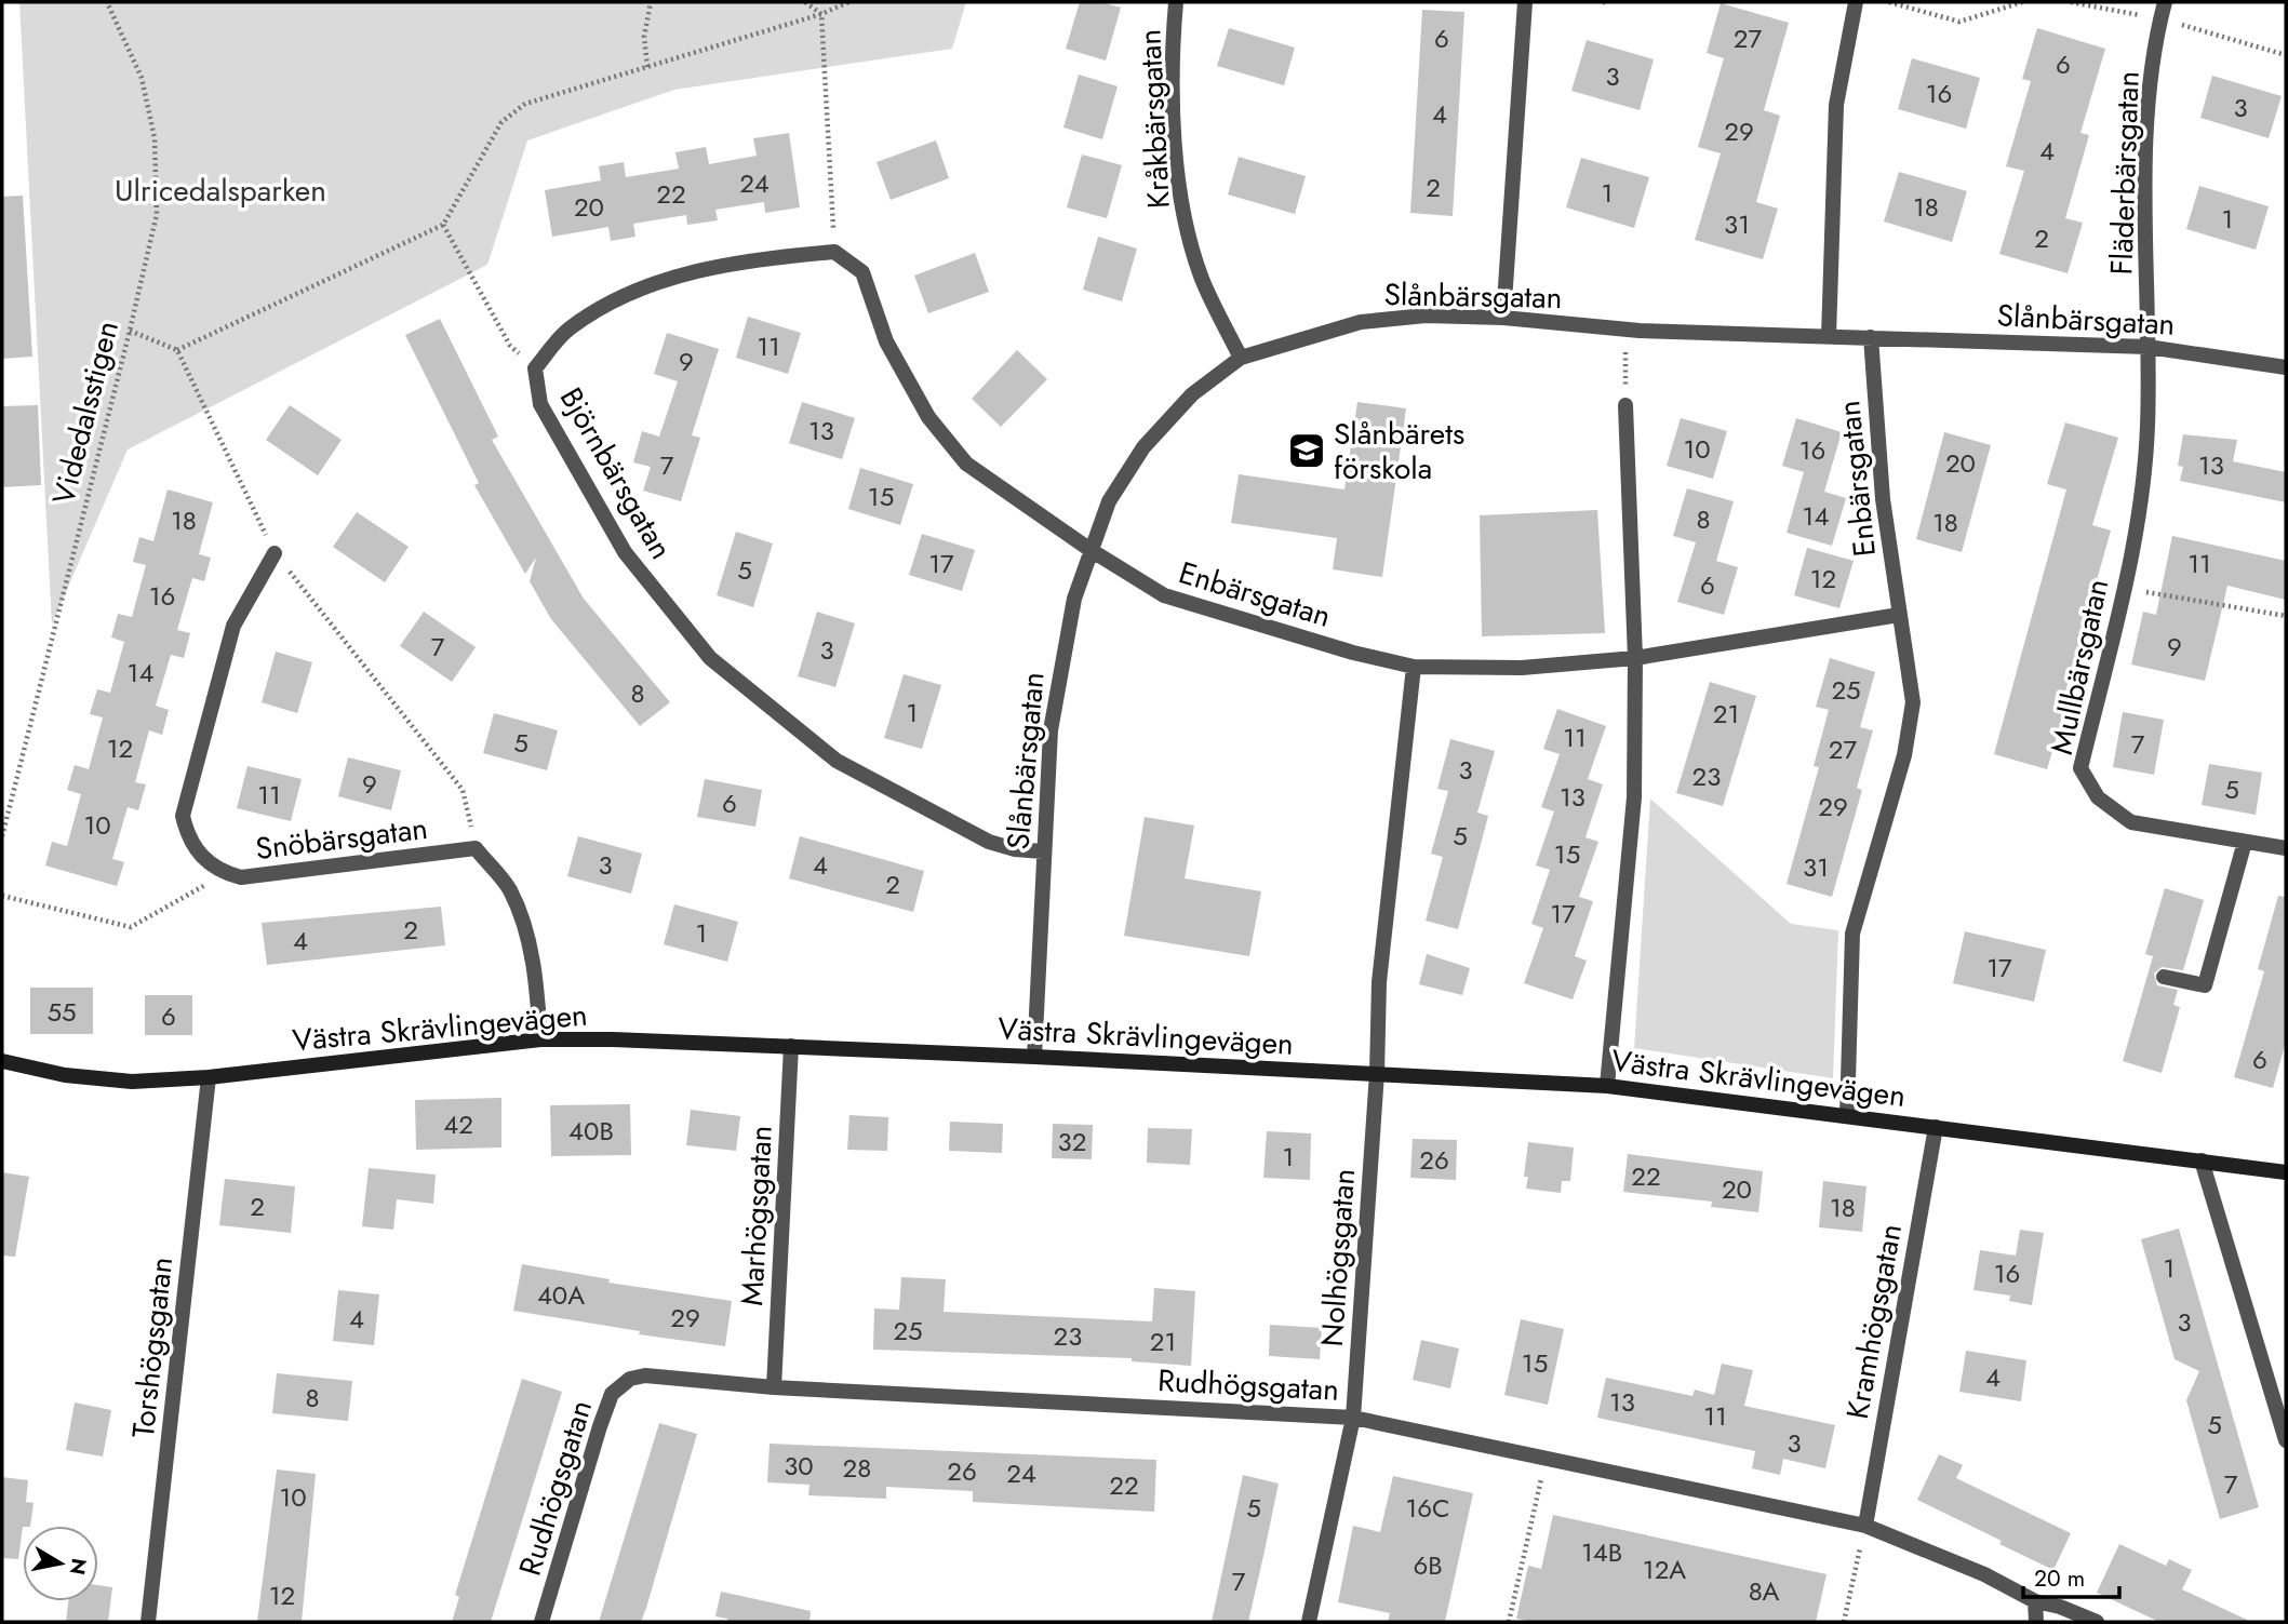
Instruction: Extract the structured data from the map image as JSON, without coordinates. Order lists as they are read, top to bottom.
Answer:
{
  "streets": {
    "street": [
      "Kråkbärsgatan",
      "Fläderbärsgatan",
      "Slånbärsgatan",
      "Björnbärsgatan",
      "Enbärsgatan",
      "Mullbärsgatan",
      "Snöbärsgatan",
      "Västra Skrävlingevägen",
      "Marhögsgatan",
      "Nolhögsgatan",
      "Kramhögsgatan",
      "Torshögsgatan",
      "Rudhögsgatan"
    ],
    "path": ["Videdalsstigen"]
  },
  "crossings": [
    ["Kråkbärsgatan", "Slånbärsgatan"],
    ["Fläderbärsgatan", "Slånbärsgatan"],
    ["Fläderbärsgatan", "Mullbärsgatan"],
    ["Slånbärsgatan", "Björnbärsgatan"],
    ["Slånbärsgatan", "Enbärsgatan"],
    ["Slånbärsgatan", "Mullbärsgatan"],
    ["Slånbärsgatan", "Västra Skrävlingevägen"],
    ["Enbärsgatan", "Västra Skrävlingevägen"],
    ["Enbärsgatan", "Nolhögsgatan"],
    ["Västra Skrävlingevägen", "Marhögsgatan"],
    ["Västra Skrävlingevägen", "Nolhögsgatan"],
    ["Västra Skrävlingevägen", "Kramhögsgatan"],
    ["Västra Skrävlingevägen", "Torshögsgatan"],
    ["Marhögsgatan", "Rudhögsgatan"],
    ["Nolhögsgatan", "Rudhögsgatan"],
    ["Kramhögsgatan", "Rudhögsgatan"]
  ],
  "parks": ["Ulricedalsparken"],
  "places": {
    "school or university": ["Slånbärets förskola"]
  },
  "house_numbers": [
    "6",
    "27",
    "6",
    "3",
    "16",
    "3",
    "4",
    "29",
    "4",
    "24",
    "2",
    "1",
    "22",
    "20",
    "18",
    "1",
    "31",
    "2",
    "11",
    "9",
    "13",
    "10",
    "16",
    "20",
    "7",
    "13",
    "15",
    "14",
    "8",
    "18",
    "18",
    "17",
    "11",
    "5",
    "12",
    "6",
    "16",
    "7",
    "9",
    "3",
    "14",
    "25",
    "8",
    "1",
    "21",
    "11",
    "5",
    "7",
    "12",
    "27",
    "3",
    "23",
    "9",
    "5",
    "11",
    "13",
    "6",
    "29",
    "10",
    "5",
    "15",
    "3",
    "4",
    "31",
    "2",
    "17",
    "2",
    "1",
    "4",
    "17",
    "55",
    "6",
    "6",
    "42",
    "40B",
    "32",
    "1",
    "26",
    "22",
    "20",
    "2",
    "18",
    "1",
    "16",
    "40A",
    "29",
    "4",
    "3",
    "25",
    "23",
    "21",
    "15",
    "4",
    "8",
    "13",
    "11",
    "5",
    "3",
    "30",
    "28",
    "26",
    "24",
    "7",
    "22",
    "10",
    "5",
    "16C",
    "14B",
    "6B",
    "12A",
    "7",
    "8A",
    "12"
  ],
  "scale_bar": "20 m",
  "north": "right"
}
